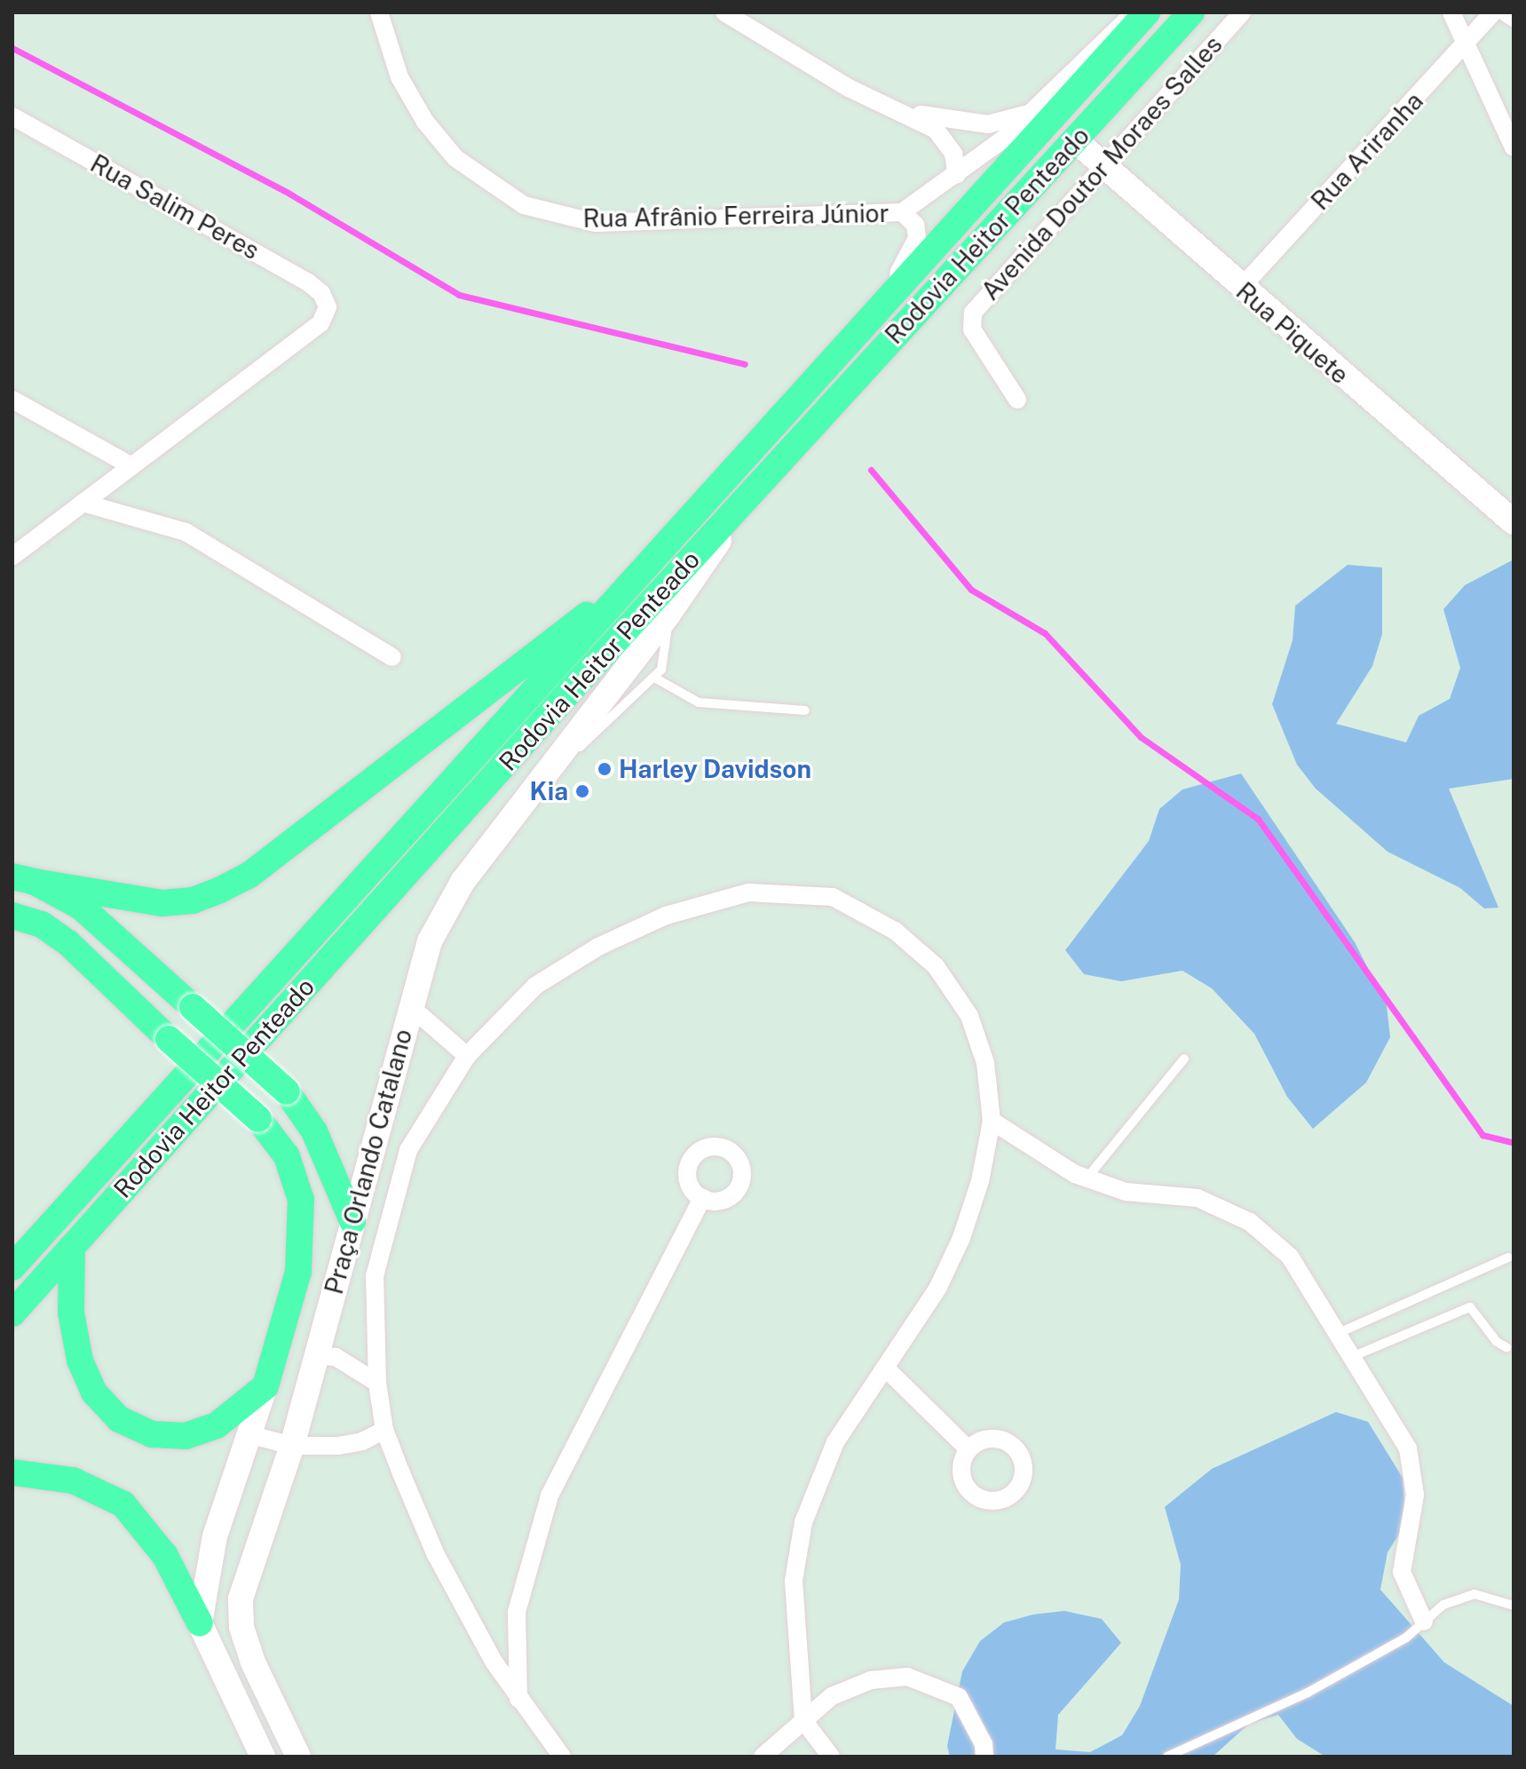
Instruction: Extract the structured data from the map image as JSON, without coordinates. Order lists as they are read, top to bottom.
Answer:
{
  "streets": {
    "main road": ["Rodovia Heitor Penteado", "Rua Piquete", "Praça Orlando Catalano"],
    "street": [
      "Rua Ariranha",
      "Avenida Doutor Moraes Salles",
      "Rua Salim Peres",
      "Rua Afrânio Ferreira Júnior"
    ]
  },
  "crossings": [
    ["Rua Ariranha", "Rua Piquete"],
    ["Avenida Doutor Moraes Salles", "Rua Piquete"],
    ["Rua Afrânio Ferreira Júnior", "Rodovia Heitor Penteado"],
    ["Rodovia Heitor Penteado", "Rua Piquete"]
  ],
  "places": ["Harley Davidson", "Kia"]
}
